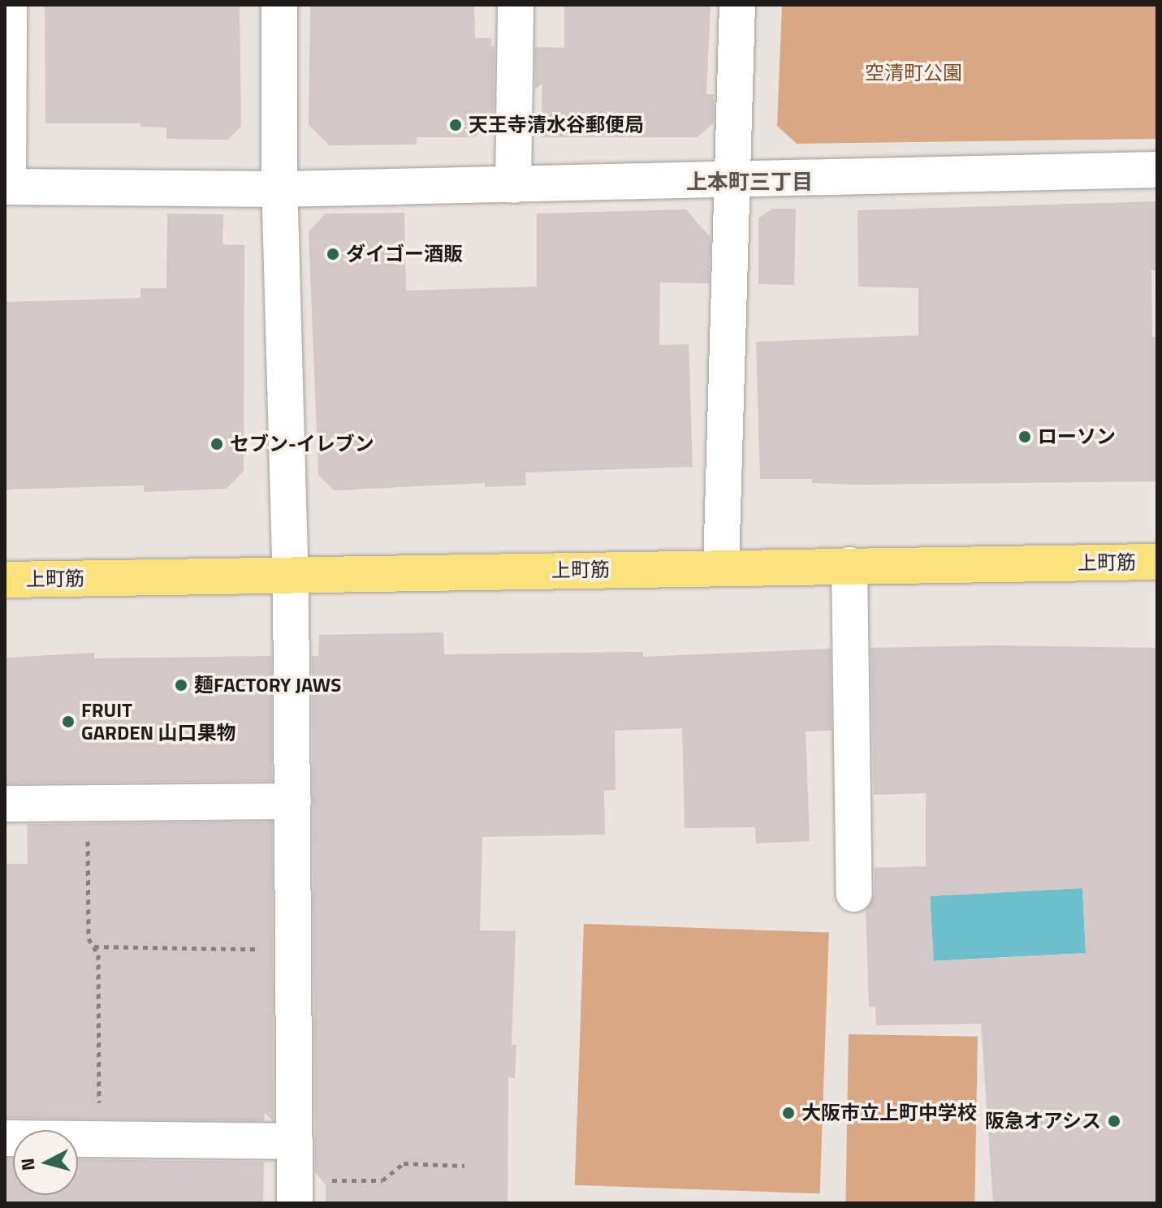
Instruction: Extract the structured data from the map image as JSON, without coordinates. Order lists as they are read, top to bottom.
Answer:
{
  "streets": {
    "main road": ["上町筋"]
  },
  "districts": ["上本町三丁目"],
  "parks": ["空清町公園"],
  "places": [
    "天王寺清水谷郵便局",
    "ダイゴー酒販",
    "ローソン",
    "セブン-イレブン",
    "麺FACTORY JAWS",
    "FRUIT GARDEN 山口果物",
    "大阪市立上町中学校",
    "阪急オアシス"
  ],
  "north": "left"
}
